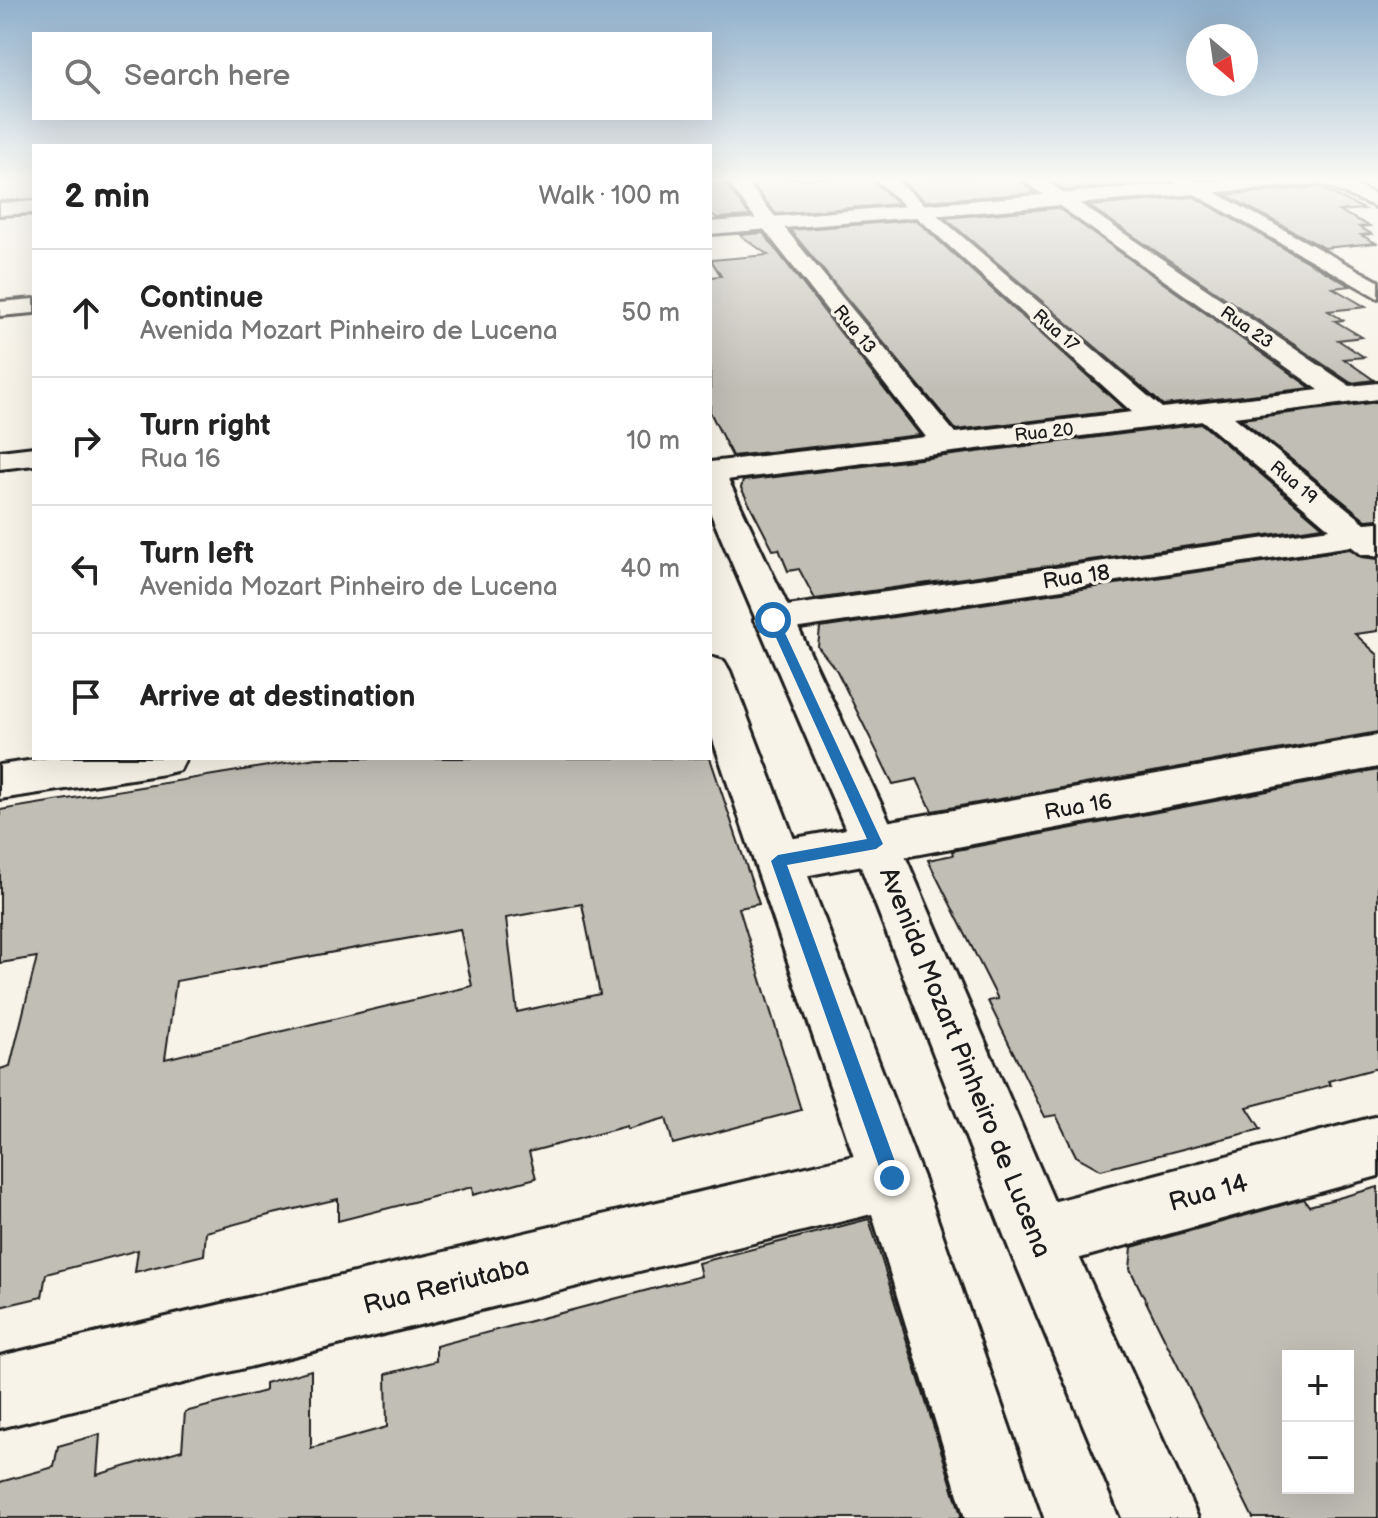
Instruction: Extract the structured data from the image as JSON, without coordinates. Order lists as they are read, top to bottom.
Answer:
{
  "streets": {
    "street": [
      "Rua 23",
      "Rua 13",
      "Rua 17",
      "Rua 20",
      "Rua 19",
      "Rua 18",
      "Rua 16",
      "Avenida Mozart Pinheiro de Lucena",
      "Rua 14",
      "Rua Reriutaba"
    ]
  },
  "crossings": [
    ["Rua 23", "Rua 20"],
    ["Rua 13", "Rua 20"],
    ["Rua 17", "Rua 20"],
    ["Rua 20", "Rua 19"],
    ["Rua 19", "Rua 18"],
    ["Rua 18", "Avenida Mozart Pinheiro de Lucena"],
    ["Rua 16", "Avenida Mozart Pinheiro de Lucena"],
    ["Avenida Mozart Pinheiro de Lucena", "Rua 14"]
  ],
  "north": "bottom right",
  "page": {
    "search": "Search here",
    "heading": ["2 min", "Walk · 100 m"],
    "list": [
      ["Continue", "Avenida Mozart Pinheiro de Lucena", "50 m"],
      ["Turn right", "Rua 16", "10 m"],
      ["Turn left", "Avenida Mozart Pinheiro de Lucena", "40 m"],
      "Arrive at destination"
    ],
    "map_buttons": ["+", "−"]
  }
}
